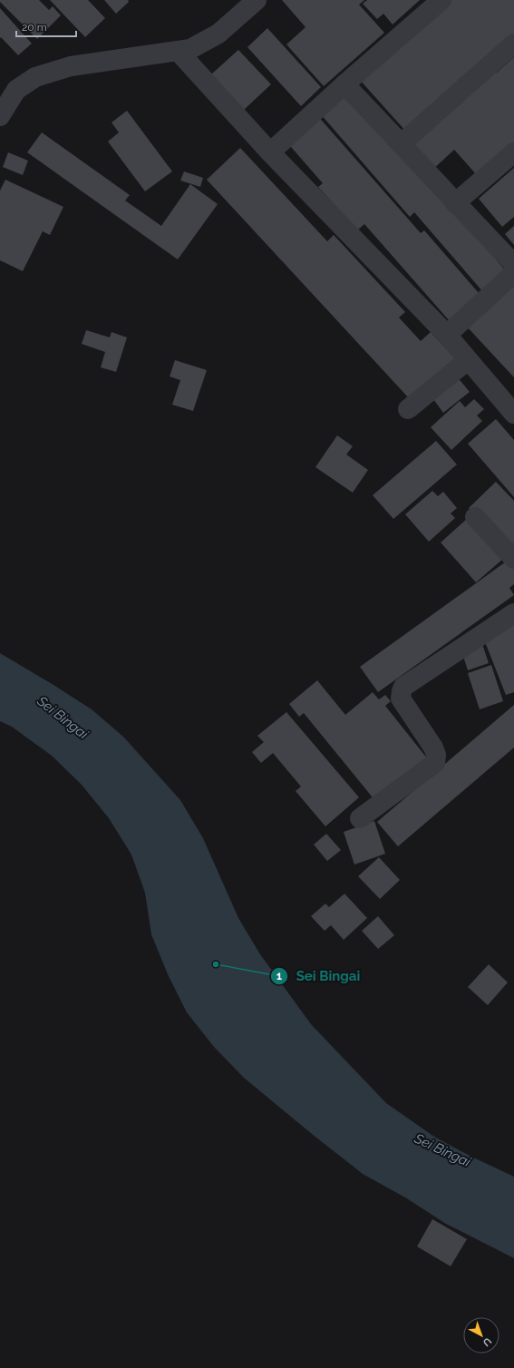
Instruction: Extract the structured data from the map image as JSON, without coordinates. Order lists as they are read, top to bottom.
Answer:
{
  "water": ["Sei Bingai"],
  "places": ["Sei Bingai"],
  "scale_bar": "20 m",
  "north": "bottom right"
}
